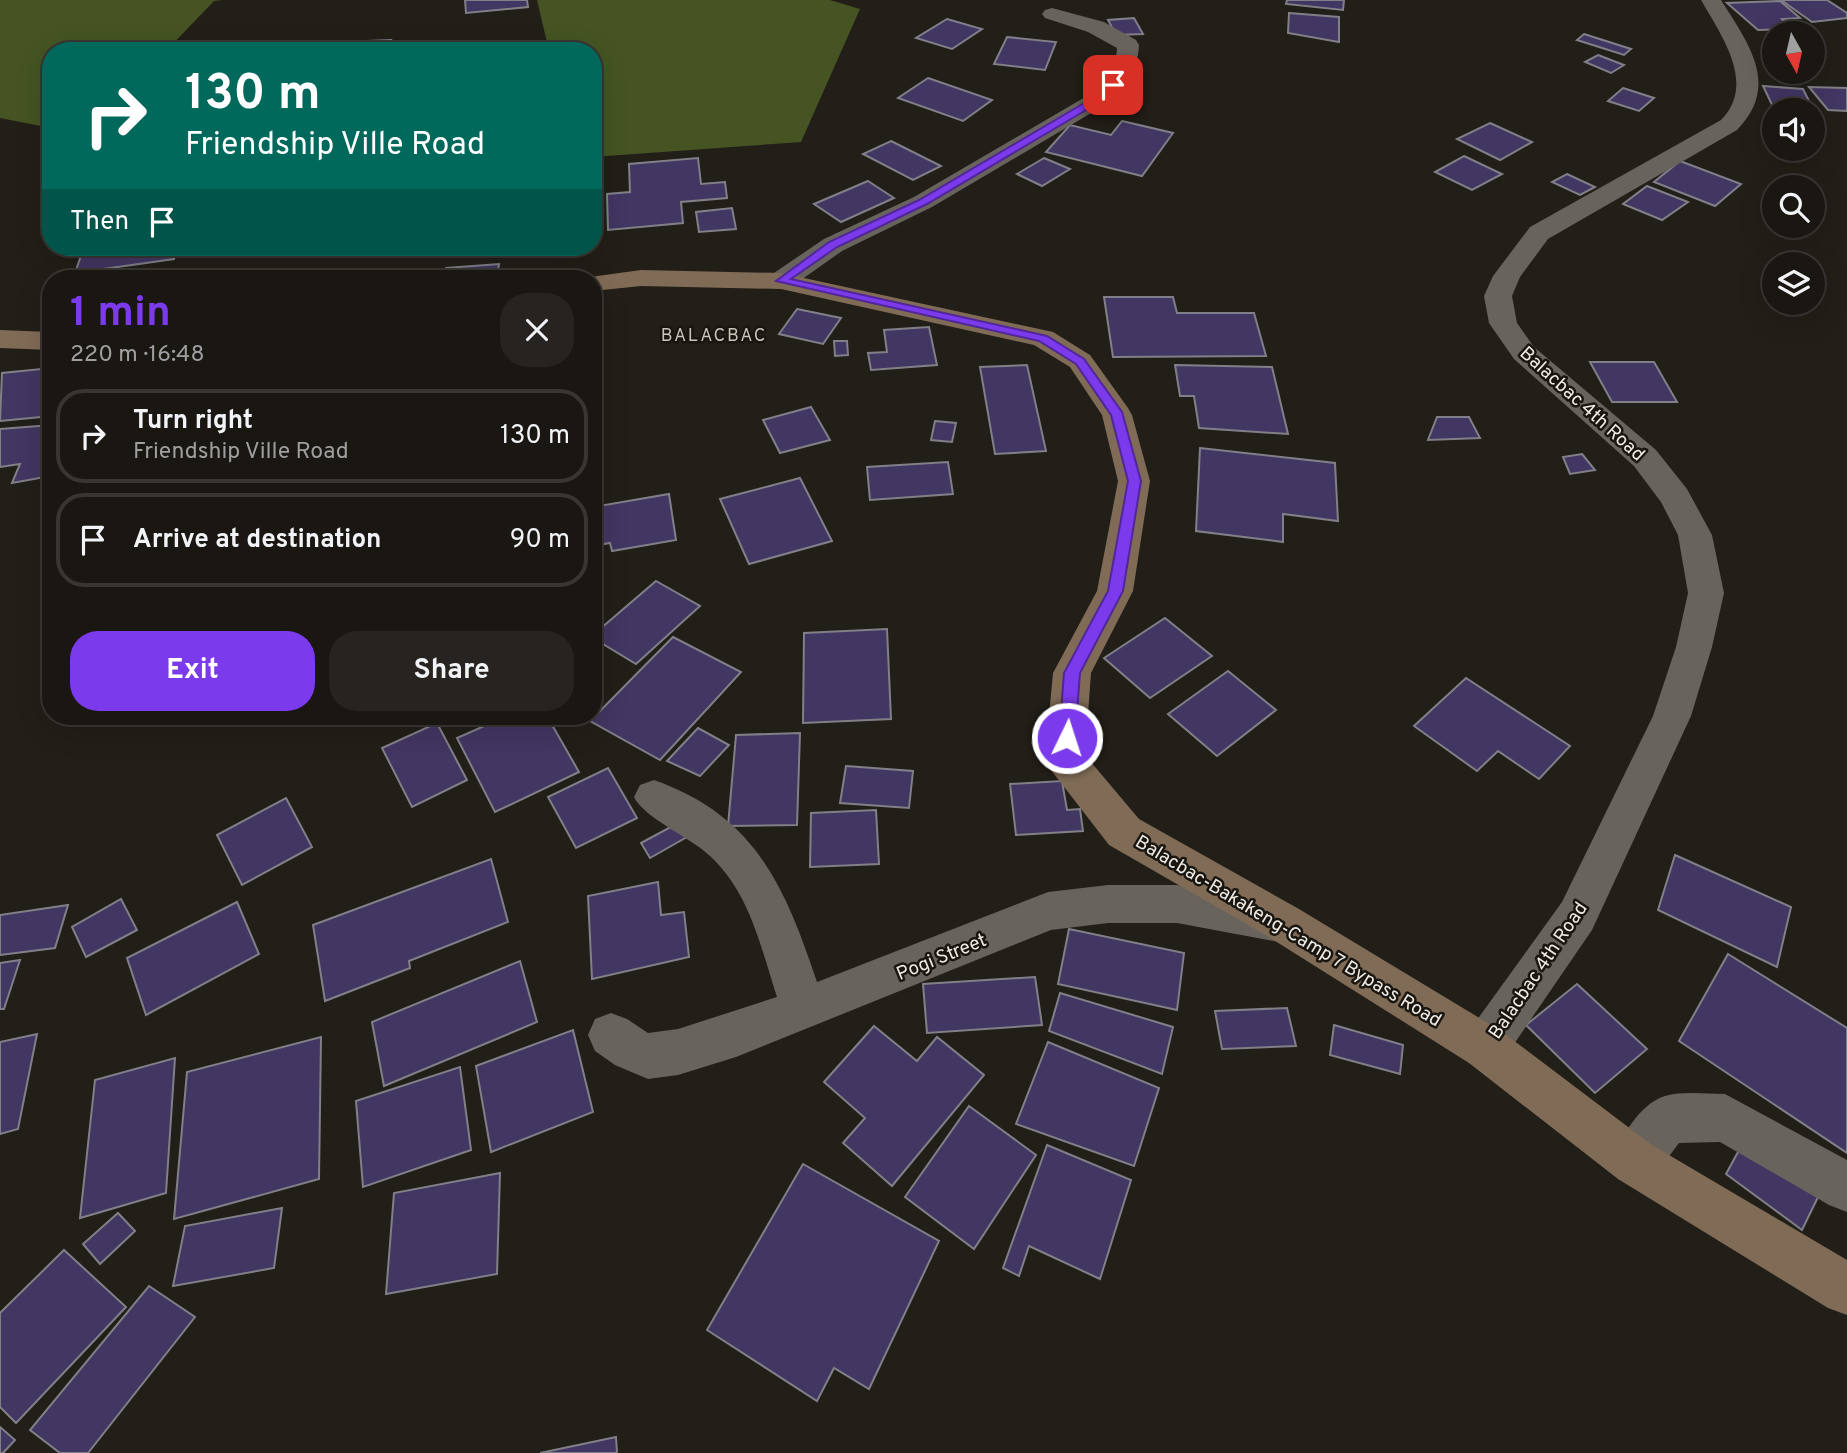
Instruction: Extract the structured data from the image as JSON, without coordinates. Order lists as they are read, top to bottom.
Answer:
{
  "streets": {
    "main road": ["Balacbac-Bakakeng-Camp 7 Bypass Road"],
    "street": ["Balacbac 4th Road", "Pogi Street"]
  },
  "crossings": [
    ["Balacbac 4th Road", "Balacbac-Bakakeng-Camp 7 Bypass Road"],
    ["Balacbac-Bakakeng-Camp 7 Bypass Road", "Pogi Street"]
  ],
  "districts": ["BALACBAC"],
  "north": "bottom",
  "page": {
    "turn": ["130 m", "Friendship Ville Road"],
    "then": "Then",
    "heading": ["1 min", "220 m · 16:48"],
    "list": [
      {
        "name": "Turn right",
        "note": "Friendship Ville Road",
        "value": "130 m"
      },
      {
        "name": "Arrive at destination",
        "value": "90 m"
      }
    ],
    "buttons": ["Exit", "Share"]
  }
}
